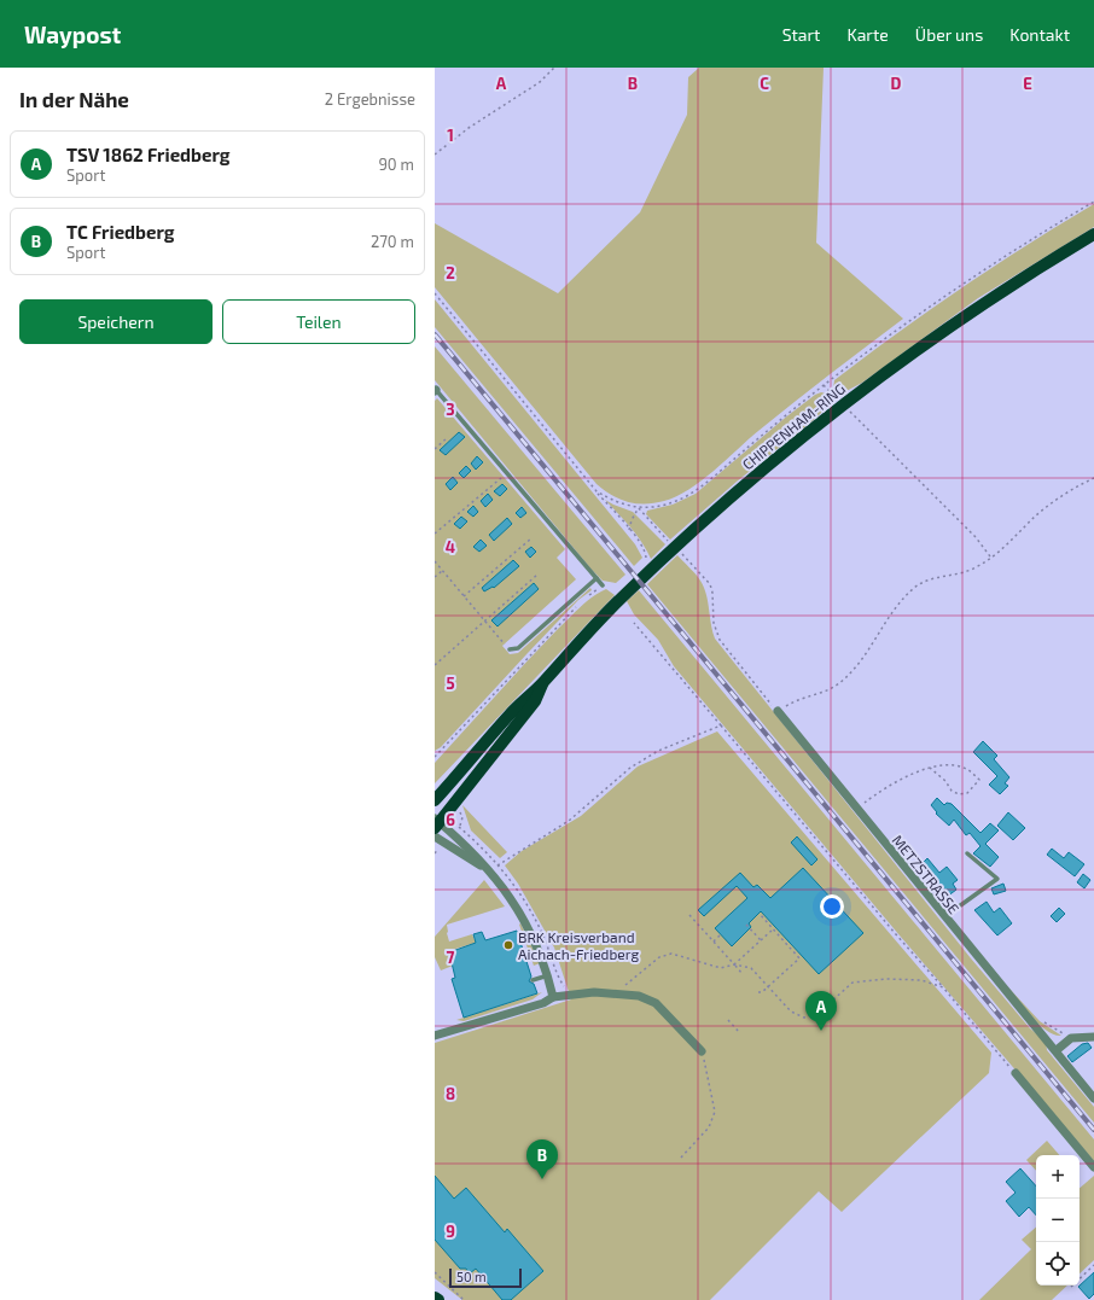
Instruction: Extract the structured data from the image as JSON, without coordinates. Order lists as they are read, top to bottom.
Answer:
{
  "streets": {
    "main road": ["CHIPPENHAM-RING"],
    "street": ["METZSTRASSE"]
  },
  "places": ["BRK Kreisverband Aichach-Friedberg"],
  "scale_bar": "50 m",
  "page": {
    "header": "Waypost",
    "nav": [
      "Start",
      "Karte",
      "Über uns",
      "Kontakt"
    ],
    "heading": ["In der Nähe", "2 Ergebnisse"],
    "list": [
      {
        "mark": "A",
        "name": "TSV 1862 Friedberg",
        "note": "Sport",
        "value": "90 m"
      },
      {
        "mark": "B",
        "name": "TC Friedberg",
        "note": "Sport",
        "value": "270 m"
      }
    ],
    "buttons": ["Speichern", "Teilen"],
    "pins": ["A", "B"],
    "map_buttons": ["+", "−"],
    "scale": "50 m"
  },
  "grid": {
    "columns": [
      "A",
      "B",
      "C",
      "D",
      "E"
    ],
    "rows": [
      "1",
      "2",
      "3",
      "4",
      "5",
      "6",
      "7",
      "8",
      "9"
    ]
  }
}
